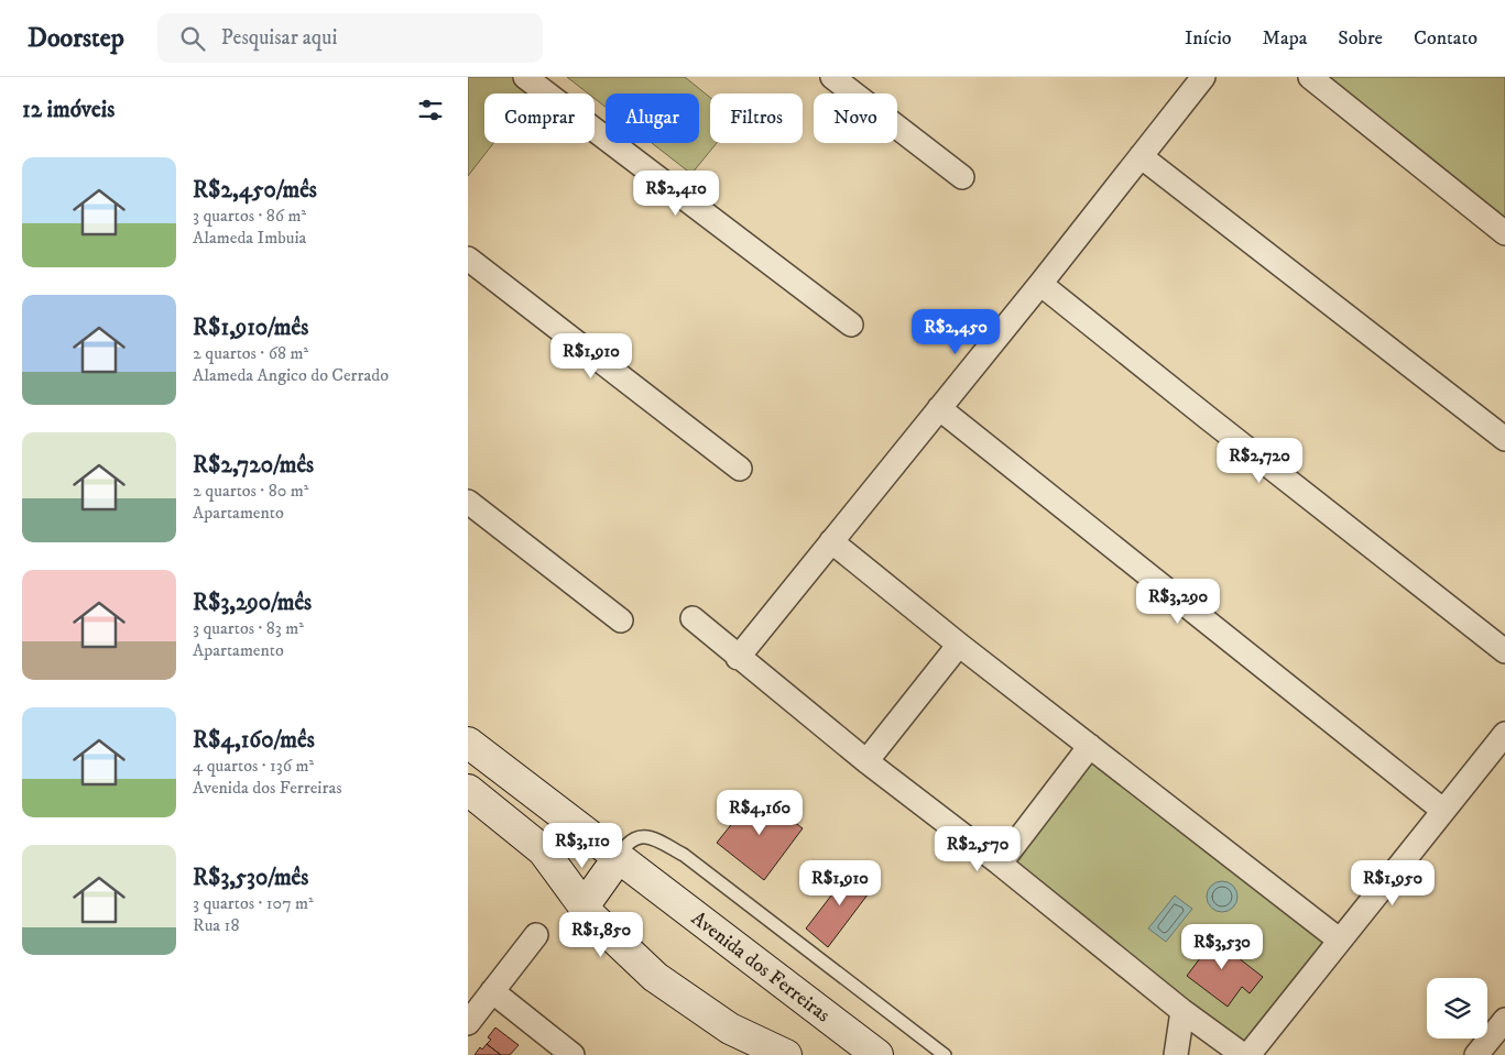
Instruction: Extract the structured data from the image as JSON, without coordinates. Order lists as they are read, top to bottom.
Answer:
{
  "streets": {
    "street": ["Avenida dos Ferreiras"]
  },
  "page": {
    "header": "Doorstep",
    "search": "Pesquisar aqui",
    "nav": [
      "Início",
      "Mapa",
      "Sobre",
      "Contato"
    ],
    "heading": "12 imóveis",
    "chip": [
      "Comprar",
      "Alugar",
      "Filtros",
      "Novo"
    ],
    "list": [
      {
        "name": "R$2,450/mês",
        "note": "3 quartos · 86 m² · Alameda Imbuia"
      },
      {
        "name": "R$1,910/mês",
        "note": "2 quartos · 68 m² · Alameda Angico do Cerrado"
      },
      {
        "name": "R$2,720/mês",
        "note": "2 quartos · 80 m² · Apartamento"
      },
      {
        "name": "R$3,290/mês",
        "note": "3 quartos · 83 m² · Apartamento"
      },
      {
        "name": "R$4,160/mês",
        "note": "4 quartos · 136 m² · Avenida dos Ferreiras"
      },
      {
        "name": "R$3,530/mês",
        "note": "3 quartos · 107 m² · Rua 18"
      }
    ],
    "price": [
      "R$2,410",
      "R$2,450",
      "R$1,910",
      "R$2,720",
      "R$3,290",
      "R$4,160",
      "R$3,110",
      "R$2,570",
      "R$1,910",
      "R$1,950",
      "R$1,850",
      "R$3,530"
    ]
  }
}
